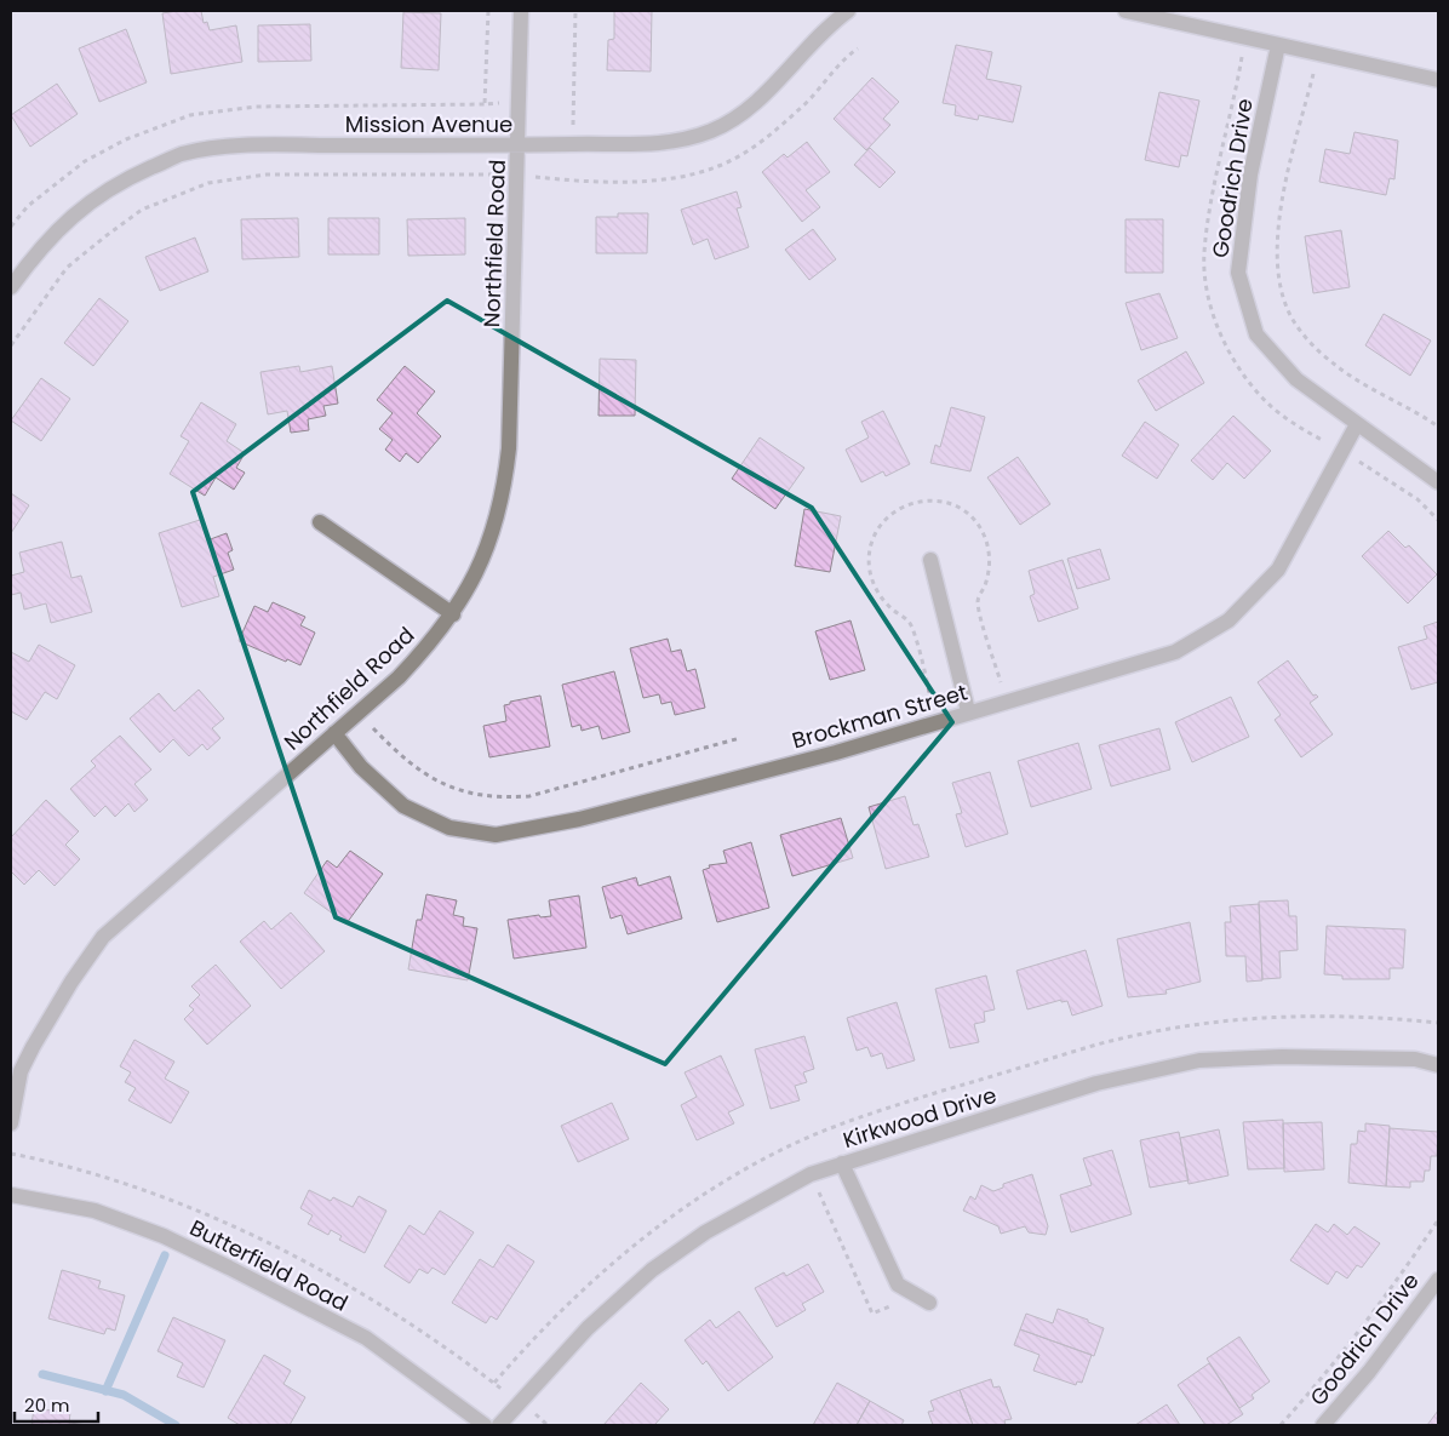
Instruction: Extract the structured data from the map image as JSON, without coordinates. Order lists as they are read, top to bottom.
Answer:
{
  "streets": {
    "street": [
      "Mission Avenue",
      "Goodrich Drive",
      "Northfield Road",
      "Brockman Street",
      "Kirkwood Drive",
      "Butterfield Road"
    ]
  },
  "crossings": [
    ["Mission Avenue", "Northfield Road"],
    ["Goodrich Drive", "Brockman Street"],
    ["Northfield Road", "Brockman Street"]
  ],
  "scale_bar": "20 m"
}
